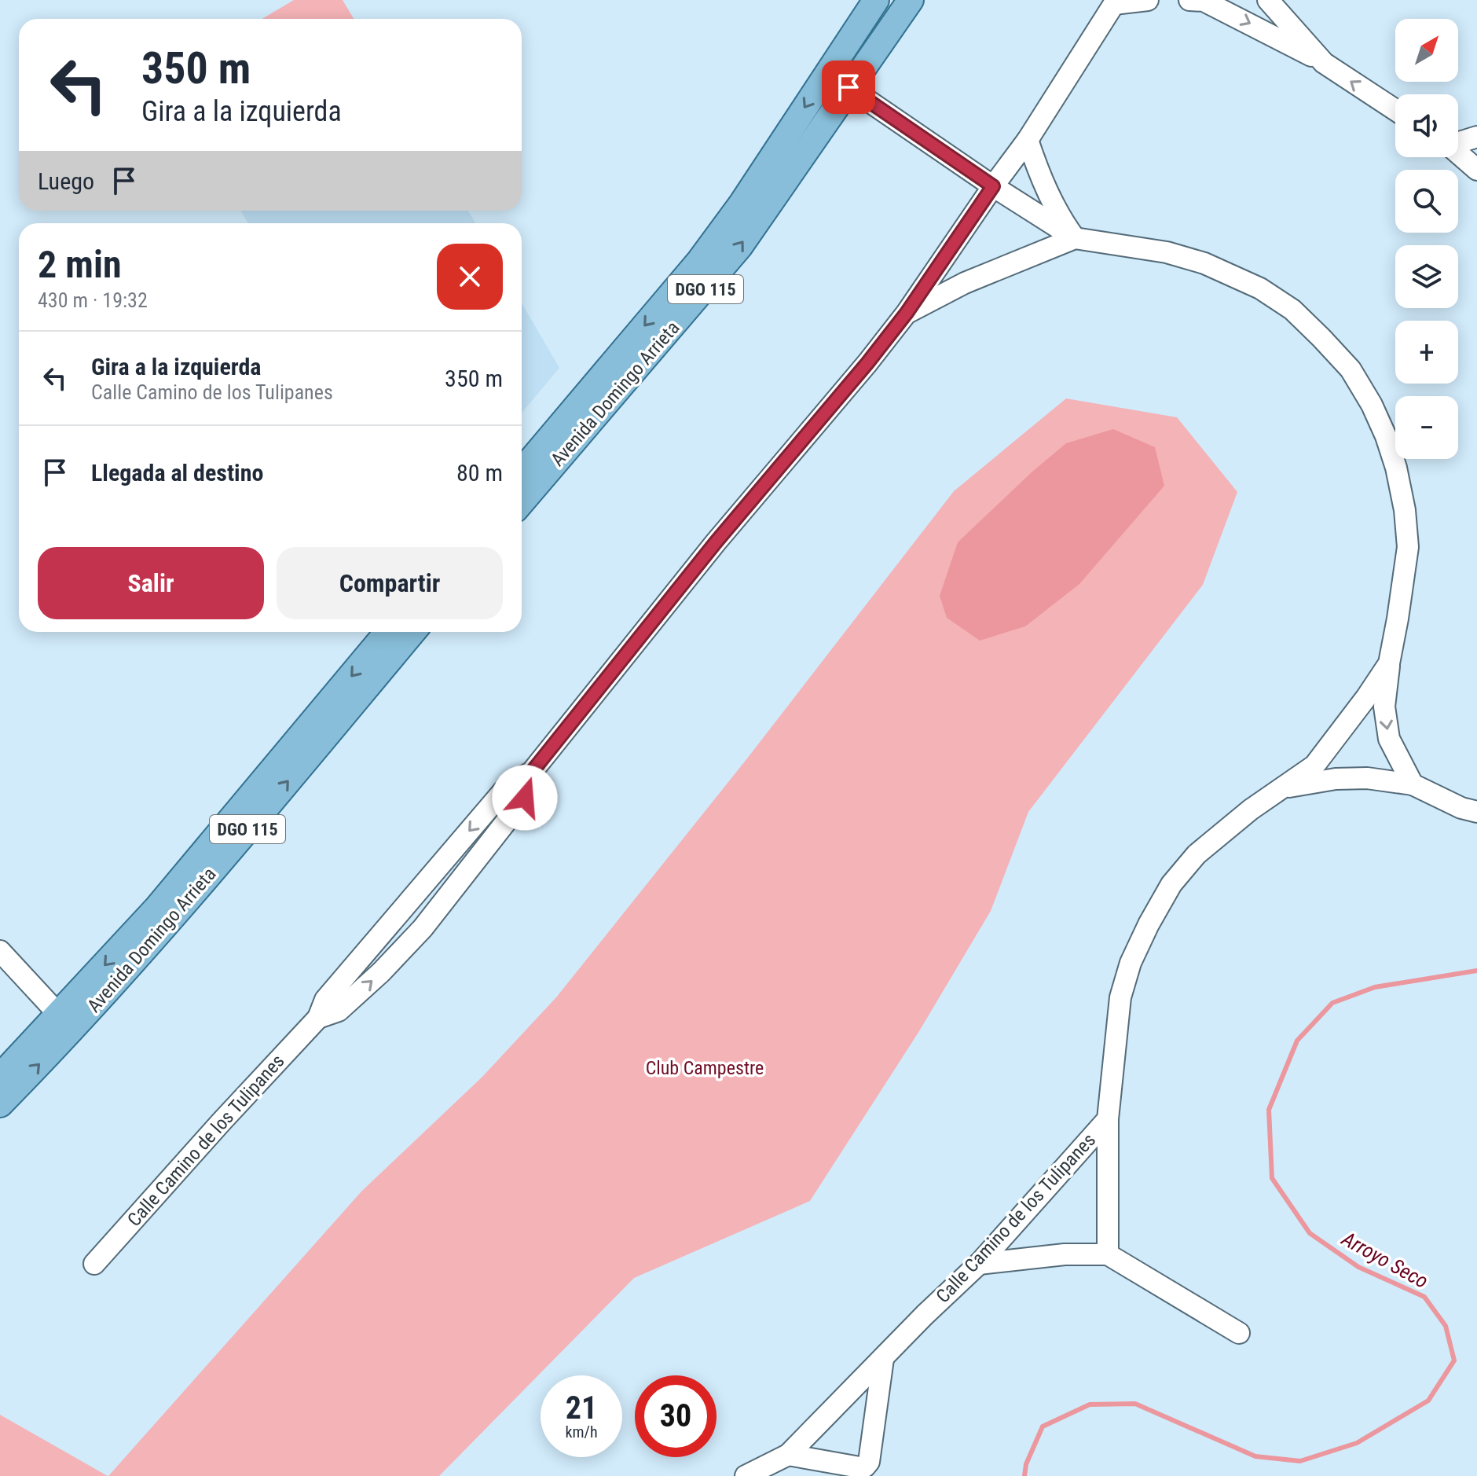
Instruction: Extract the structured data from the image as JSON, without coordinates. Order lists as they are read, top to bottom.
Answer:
{
  "streets": {
    "main road": ["DGO 115", "Avenida Domingo Arrieta"],
    "street": ["Calle Camino de los Tulipanes"]
  },
  "crossings": [
    ["Avenida Domingo Arrieta", "Calle Camino de los Tulipanes"]
  ],
  "water": ["Arroyo Seco"],
  "parks": ["Club Campestre"],
  "north": "top right",
  "page": {
    "map_buttons": ["+", "−"],
    "turn": ["350 m", "Gira a la izquierda"],
    "then": "Luego",
    "heading": ["2 min", "430 m · 19:32"],
    "list": [
      {
        "name": "Gira a la izquierda",
        "note": "Calle Camino de los Tulipanes",
        "value": "350 m"
      },
      {
        "name": "Llegada al destino",
        "value": "80 m"
      }
    ],
    "buttons": ["Salir", "Compartir"],
    "speed": "21 km/h",
    "limit": "30"
  }
}
